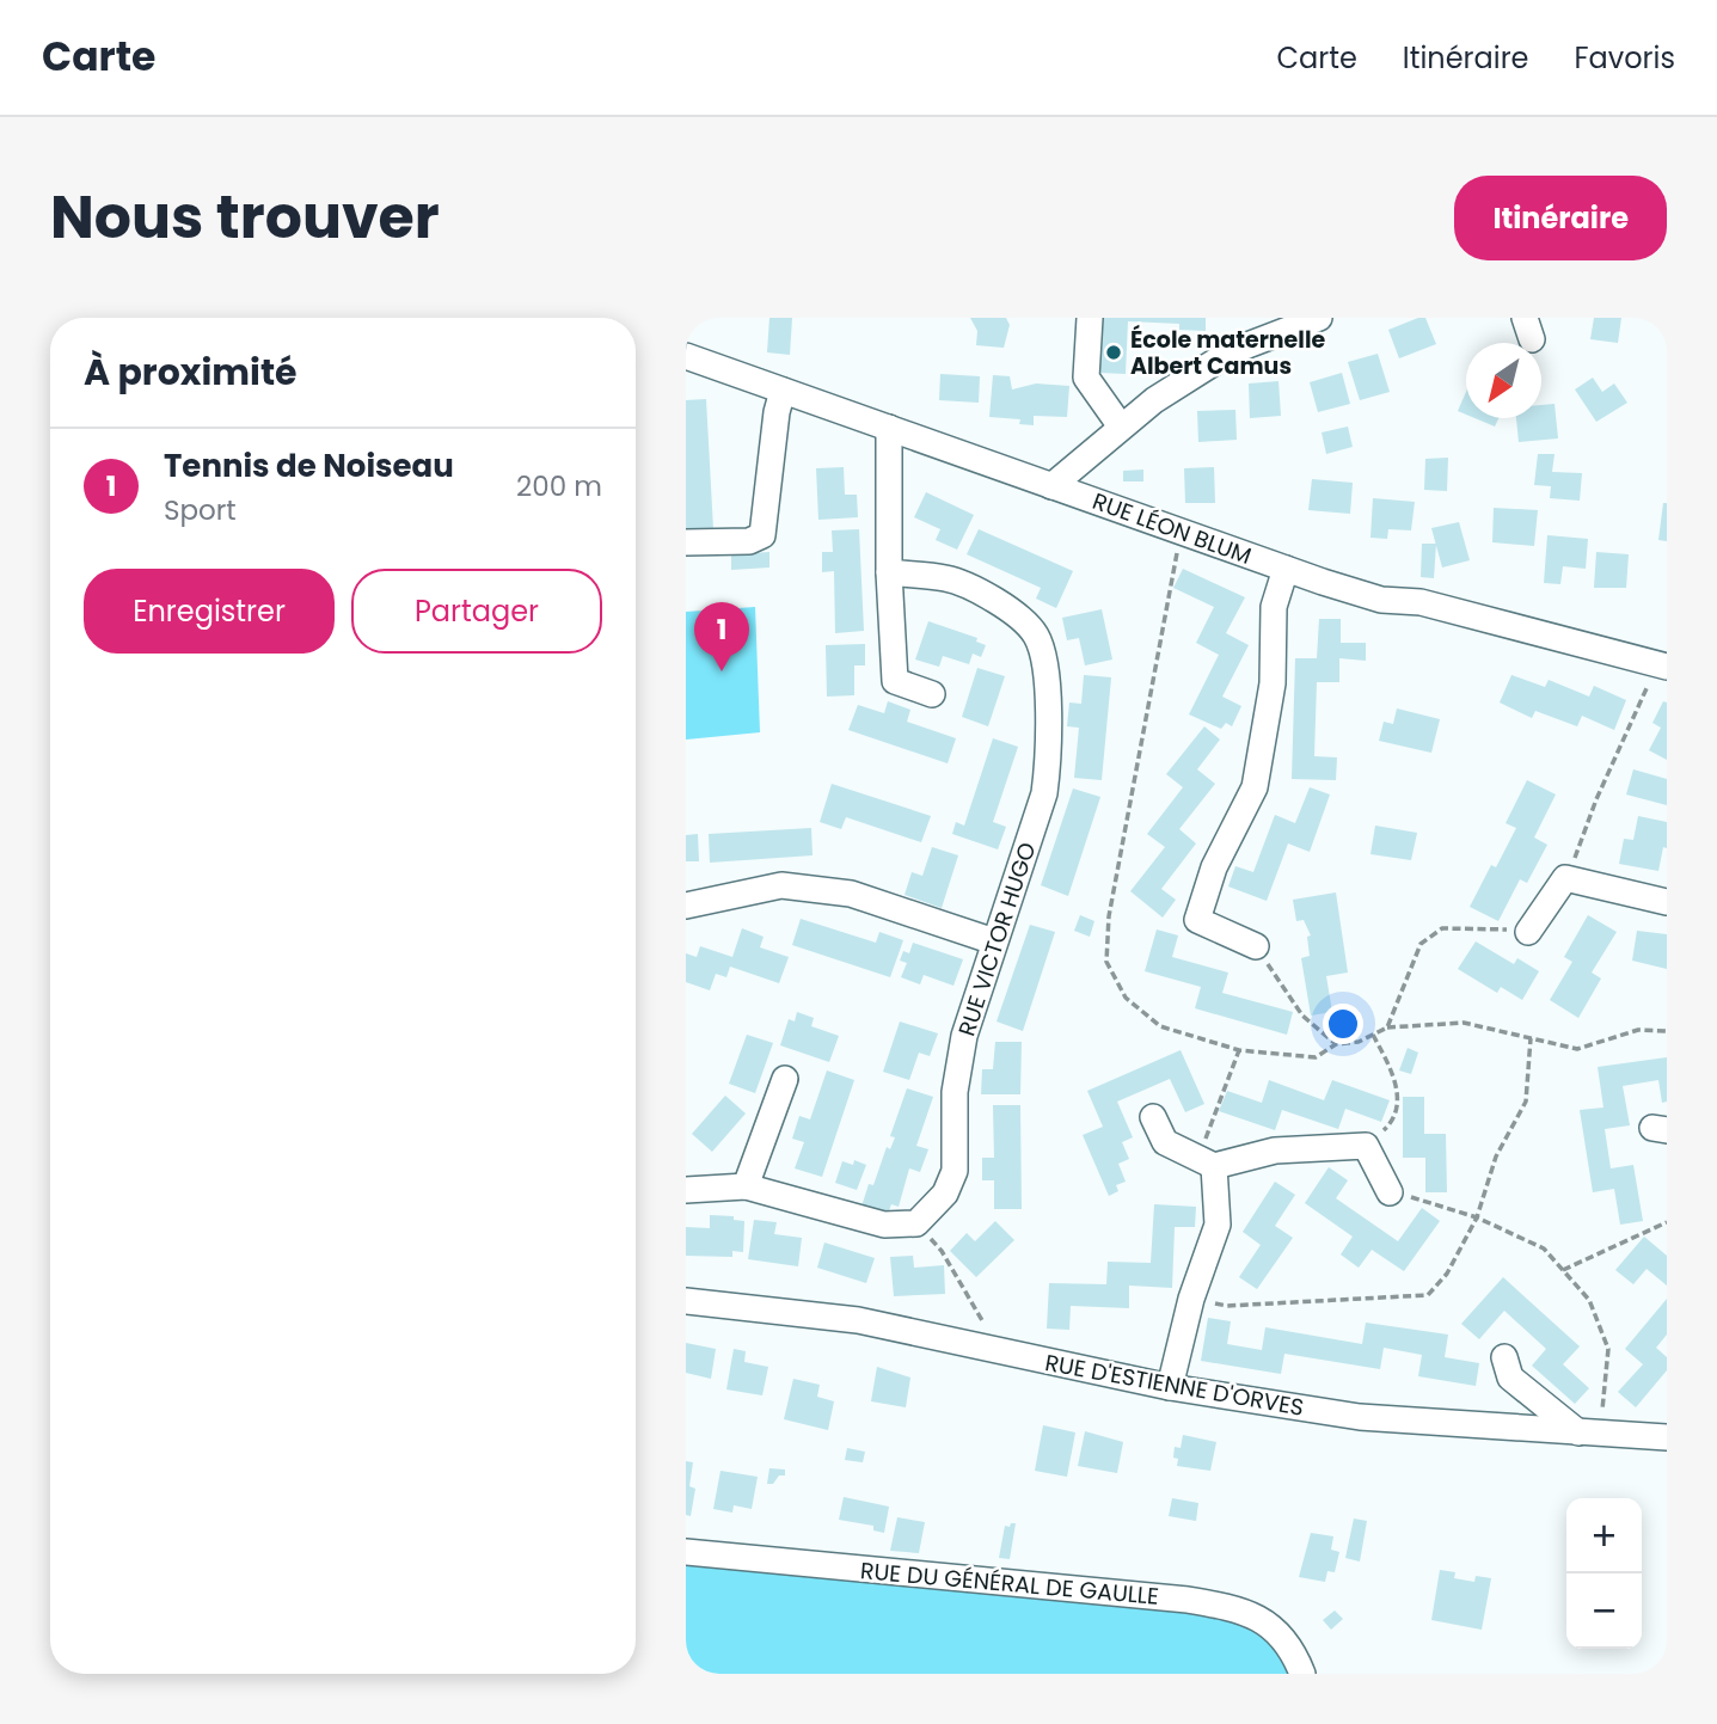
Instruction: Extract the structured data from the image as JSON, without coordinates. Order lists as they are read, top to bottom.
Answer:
{
  "streets": {
    "street": [
      "RUE LÉON BLUM",
      "RUE VICTOR HUGO",
      "RUE D'ESTIENNE D'ORVES",
      "RUE DU GÉNÉRAL DE GAULLE"
    ]
  },
  "places": ["École maternelle Albert Camus"],
  "north": "bottom left",
  "page": {
    "header": "Carte",
    "nav": ["Carte", "Itinéraire", "Favoris"],
    "title": "Nous trouver",
    "buttons": [
      "Itinéraire",
      ["Enregistrer", "Partager"]
    ],
    "heading": "À proximité",
    "list": [
      {
        "mark": "1",
        "name": "Tennis de Noiseau",
        "note": "Sport",
        "value": "200 m"
      }
    ],
    "pins": "1",
    "map_buttons": ["+", "−"]
  }
}
